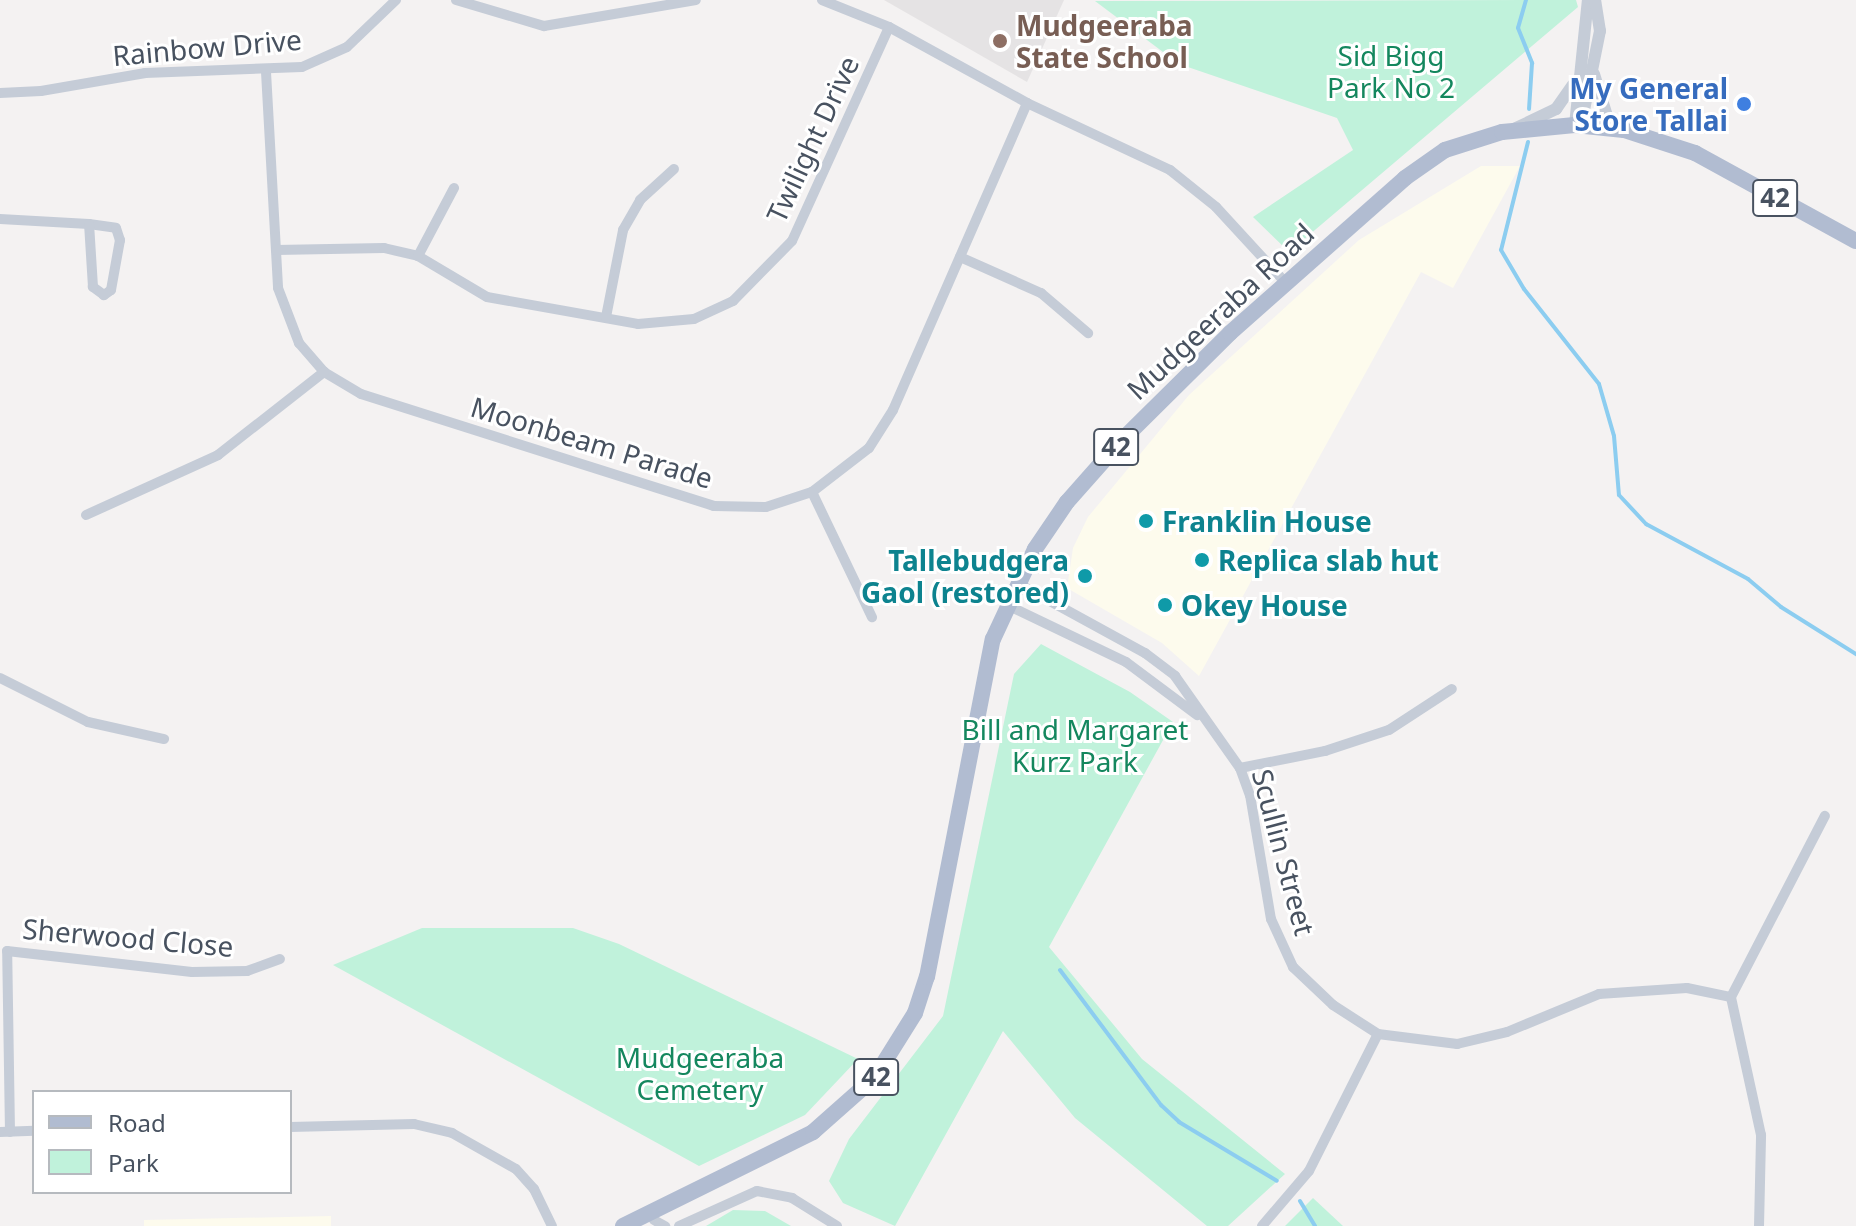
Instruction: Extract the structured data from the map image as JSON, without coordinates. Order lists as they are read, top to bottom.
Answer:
{
  "streets": {
    "main road": ["42", "Mudgeeraba Road"],
    "street": [
      "Rainbow Drive",
      "Twilight Drive",
      "Moonbeam Parade",
      "Scullin Street",
      "Sherwood Close"
    ]
  },
  "crossings": [
    ["Rainbow Drive", "Moonbeam Parade"],
    ["Twilight Drive", "Moonbeam Parade"],
    ["Mudgeeraba Road", "Scullin Street"]
  ],
  "parks": ["Sid Bigg Park No 2", "Bill and Margaret Kurz Park", "Mudgeeraba Cemetery"],
  "places": [
    "Mudgeeraba State School",
    "My General Store Tallai",
    "Franklin House",
    "Replica slab hut",
    "Tallebudgera Gaol (restored)",
    "Okey House"
  ],
  "legend": ["Road", "Park"]
}
